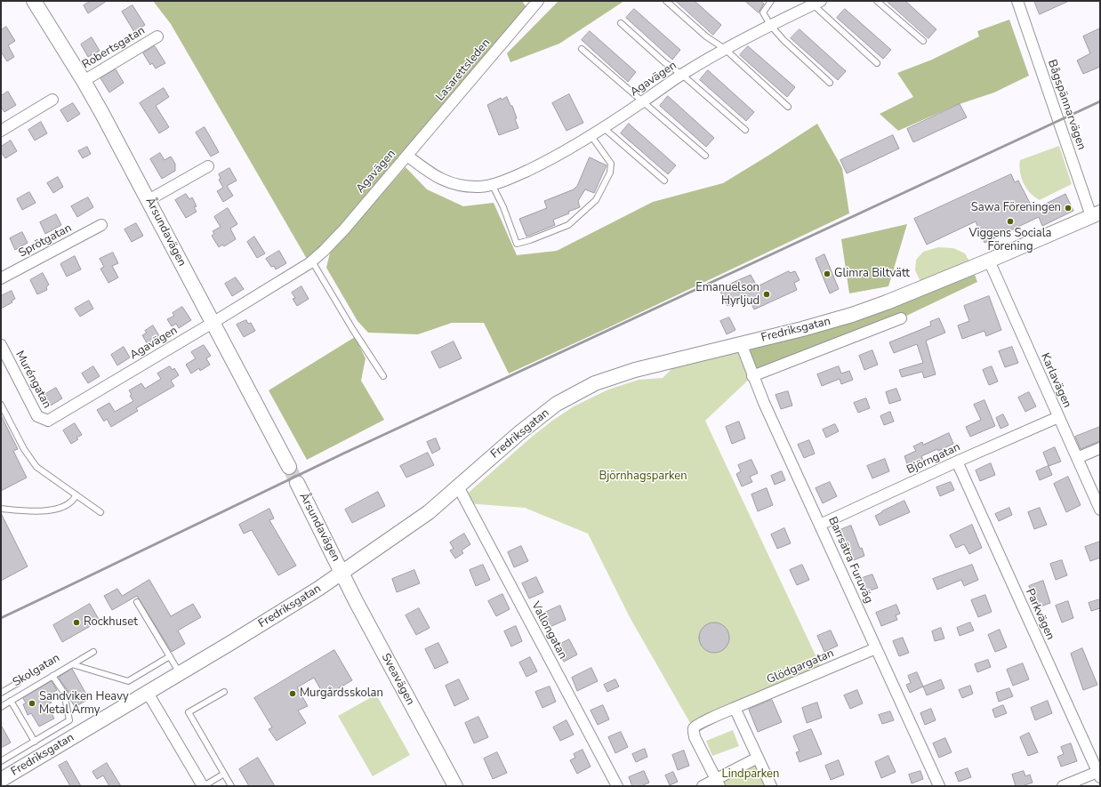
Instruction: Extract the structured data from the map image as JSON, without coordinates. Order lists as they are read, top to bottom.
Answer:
{
  "streets": {
    "street": [
      "Robertsgatan",
      "Lasarettsleden",
      "Agavägen",
      "Bågspännarvägen",
      "Årsundavägen",
      "Sprötgatan",
      "Fredriksgatan",
      "Muréngatan",
      "Karlavägen",
      "Björngatan",
      "Barrsätra Furuväg",
      "Parkvägen",
      "Vallongatan",
      "Glödgargatan",
      "Sveavägen"
    ],
    "lane": ["Skolgatan"]
  },
  "crossings": [
    ["Robertsgatan", "Årsundavägen"],
    ["Lasarettsleden", "Agavägen"],
    ["Agavägen", "Årsundavägen"],
    ["Agavägen", "Muréngatan"],
    ["Bågspännarvägen", "Fredriksgatan"],
    ["Årsundavägen", "Fredriksgatan"],
    ["Årsundavägen", "Sveavägen"],
    ["Fredriksgatan", "Karlavägen"],
    ["Fredriksgatan", "Barrsätra Furuväg"],
    ["Fredriksgatan", "Vallongatan"],
    ["Fredriksgatan", "Sveavägen"],
    ["Karlavägen", "Björngatan"],
    ["Björngatan", "Barrsätra Furuväg"],
    ["Björngatan", "Parkvägen"],
    ["Barrsätra Furuväg", "Glödgargatan"]
  ],
  "parks": ["Björnhagsparken", "Lindparken"],
  "places": [
    "Sawa Föreningen",
    "Viggens Sociala Förening",
    "Glimra Biltvätt",
    "Emanuelson Hyrljud",
    "Rockhuset",
    "Murgårdsskolan",
    "Sandviken Heavy Metal Army"
  ]
}
